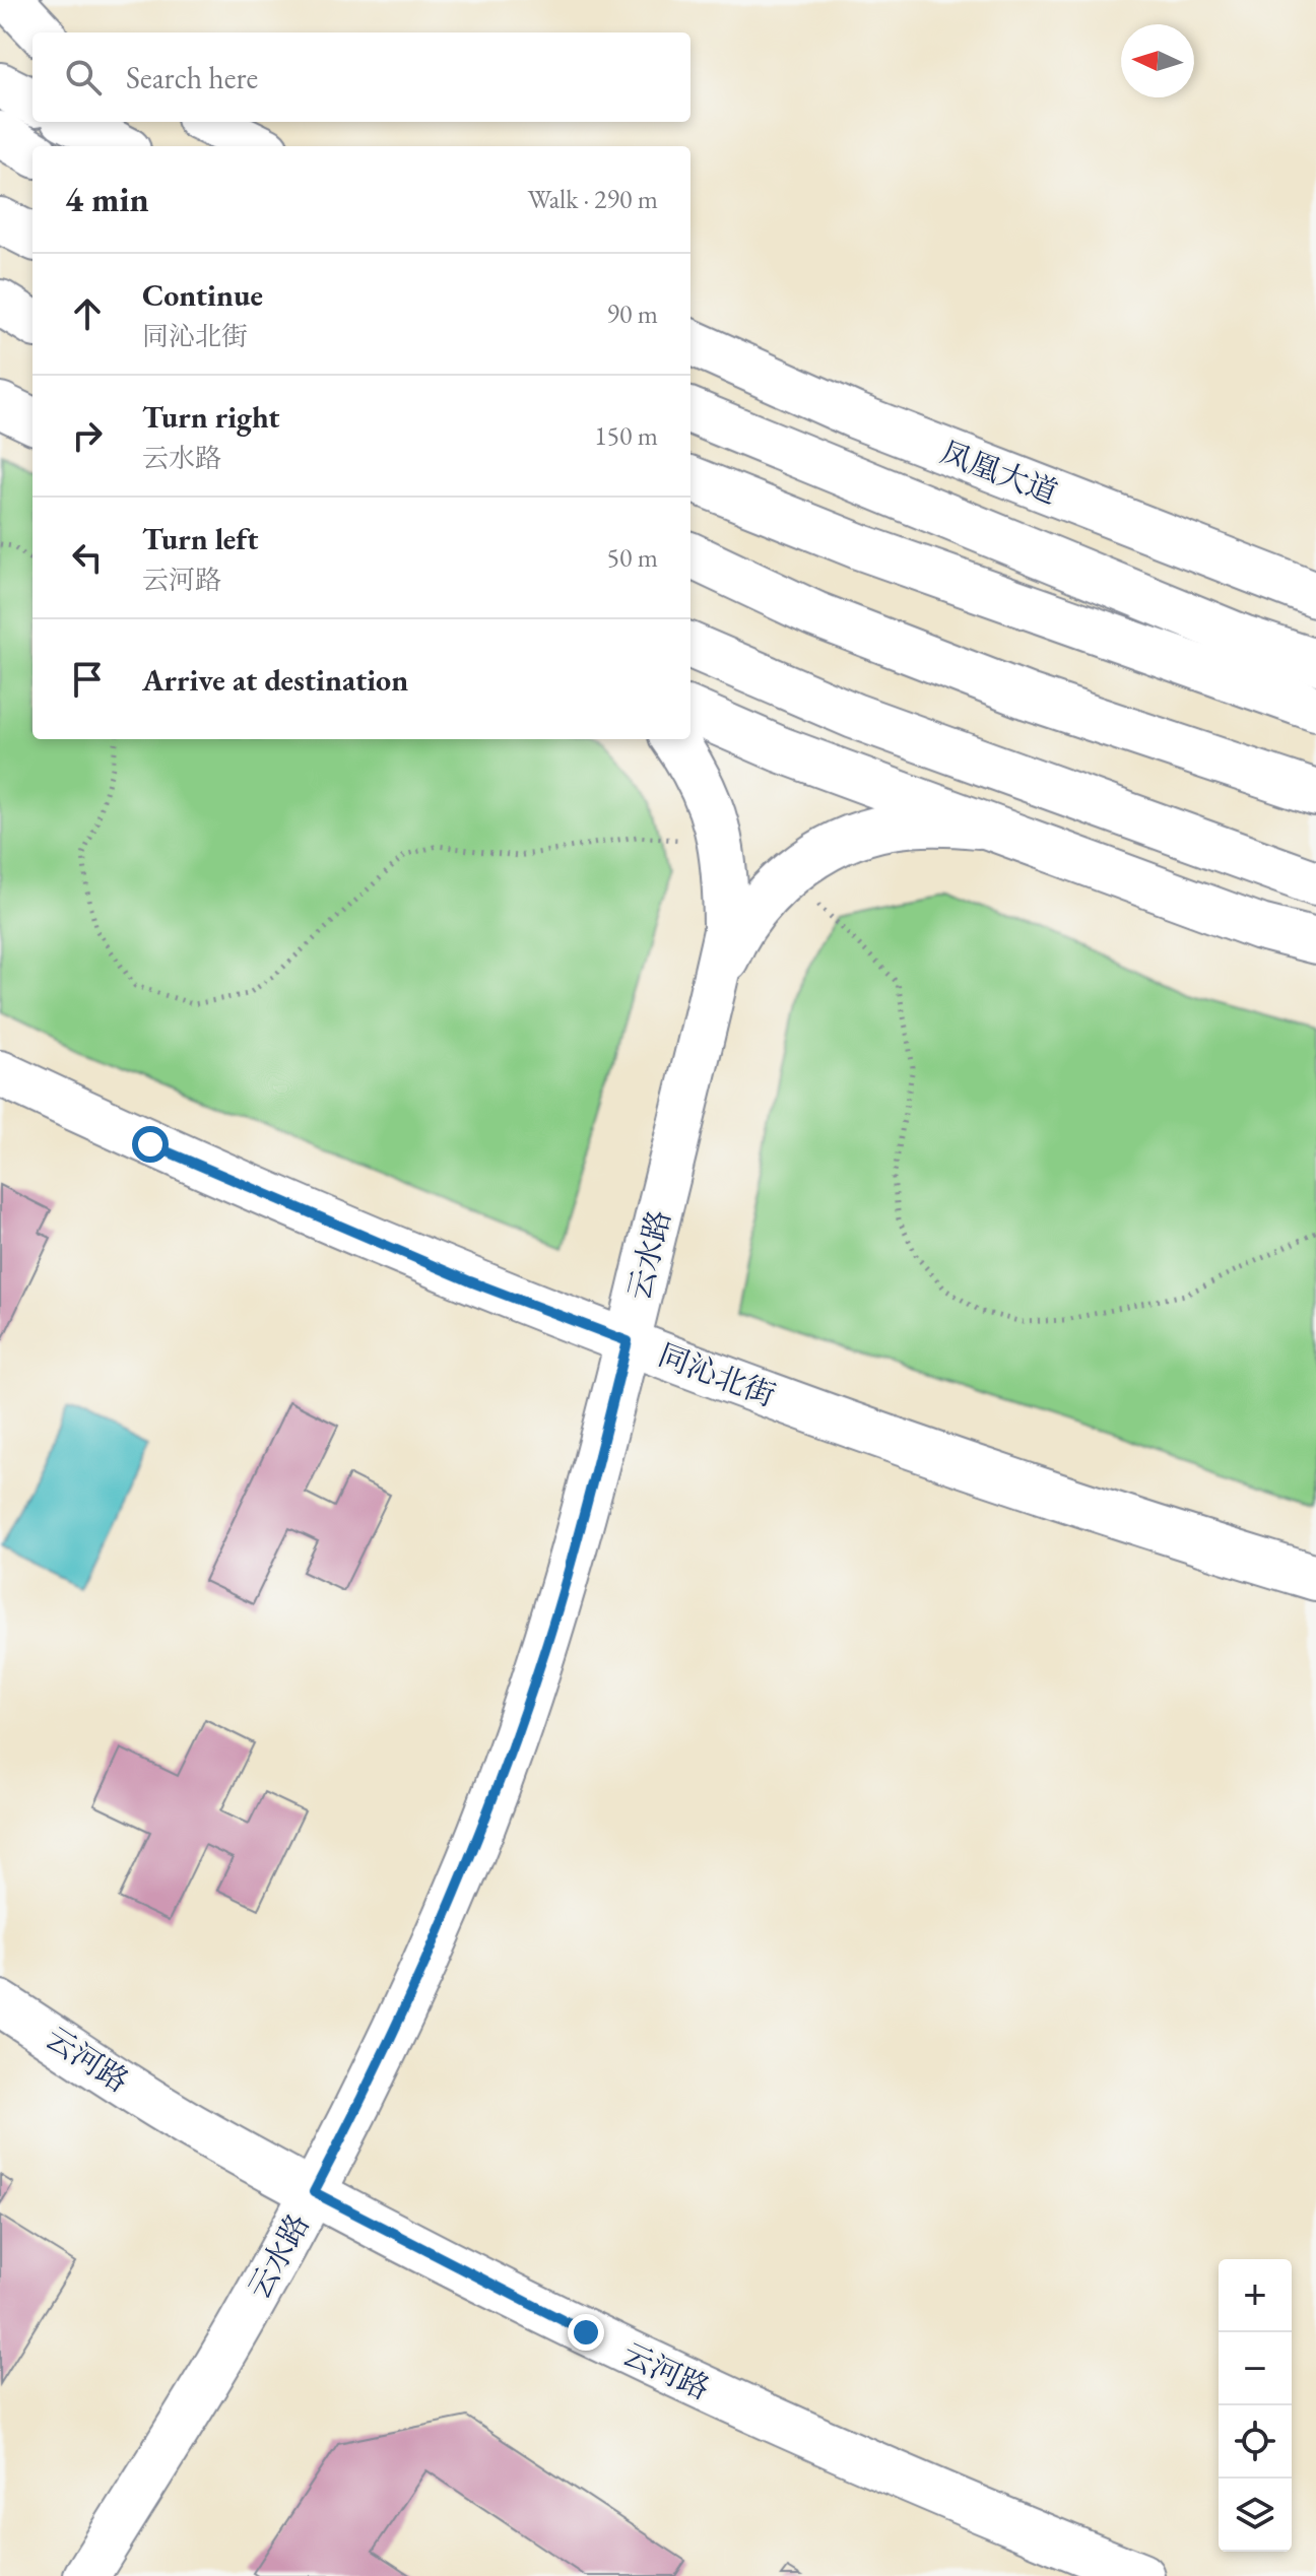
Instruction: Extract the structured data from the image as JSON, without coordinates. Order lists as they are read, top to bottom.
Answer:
{
  "streets": {
    "street": [
      "凤凰大道",
      "云水路",
      "同沁北街",
      "云河路"
    ]
  },
  "crossings": [
    ["云水路", "同沁北街"],
    ["云水路", "云河路"]
  ],
  "north": "left",
  "page": {
    "search": "Search here",
    "heading": ["4 min", "Walk · 290 m"],
    "list": [
      ["Continue", "同沁北街", "90 m"],
      ["Turn right", "云水路", "150 m"],
      ["Turn left", "云河路", "50 m"],
      "Arrive at destination"
    ],
    "map_buttons": ["+", "−"]
  }
}
